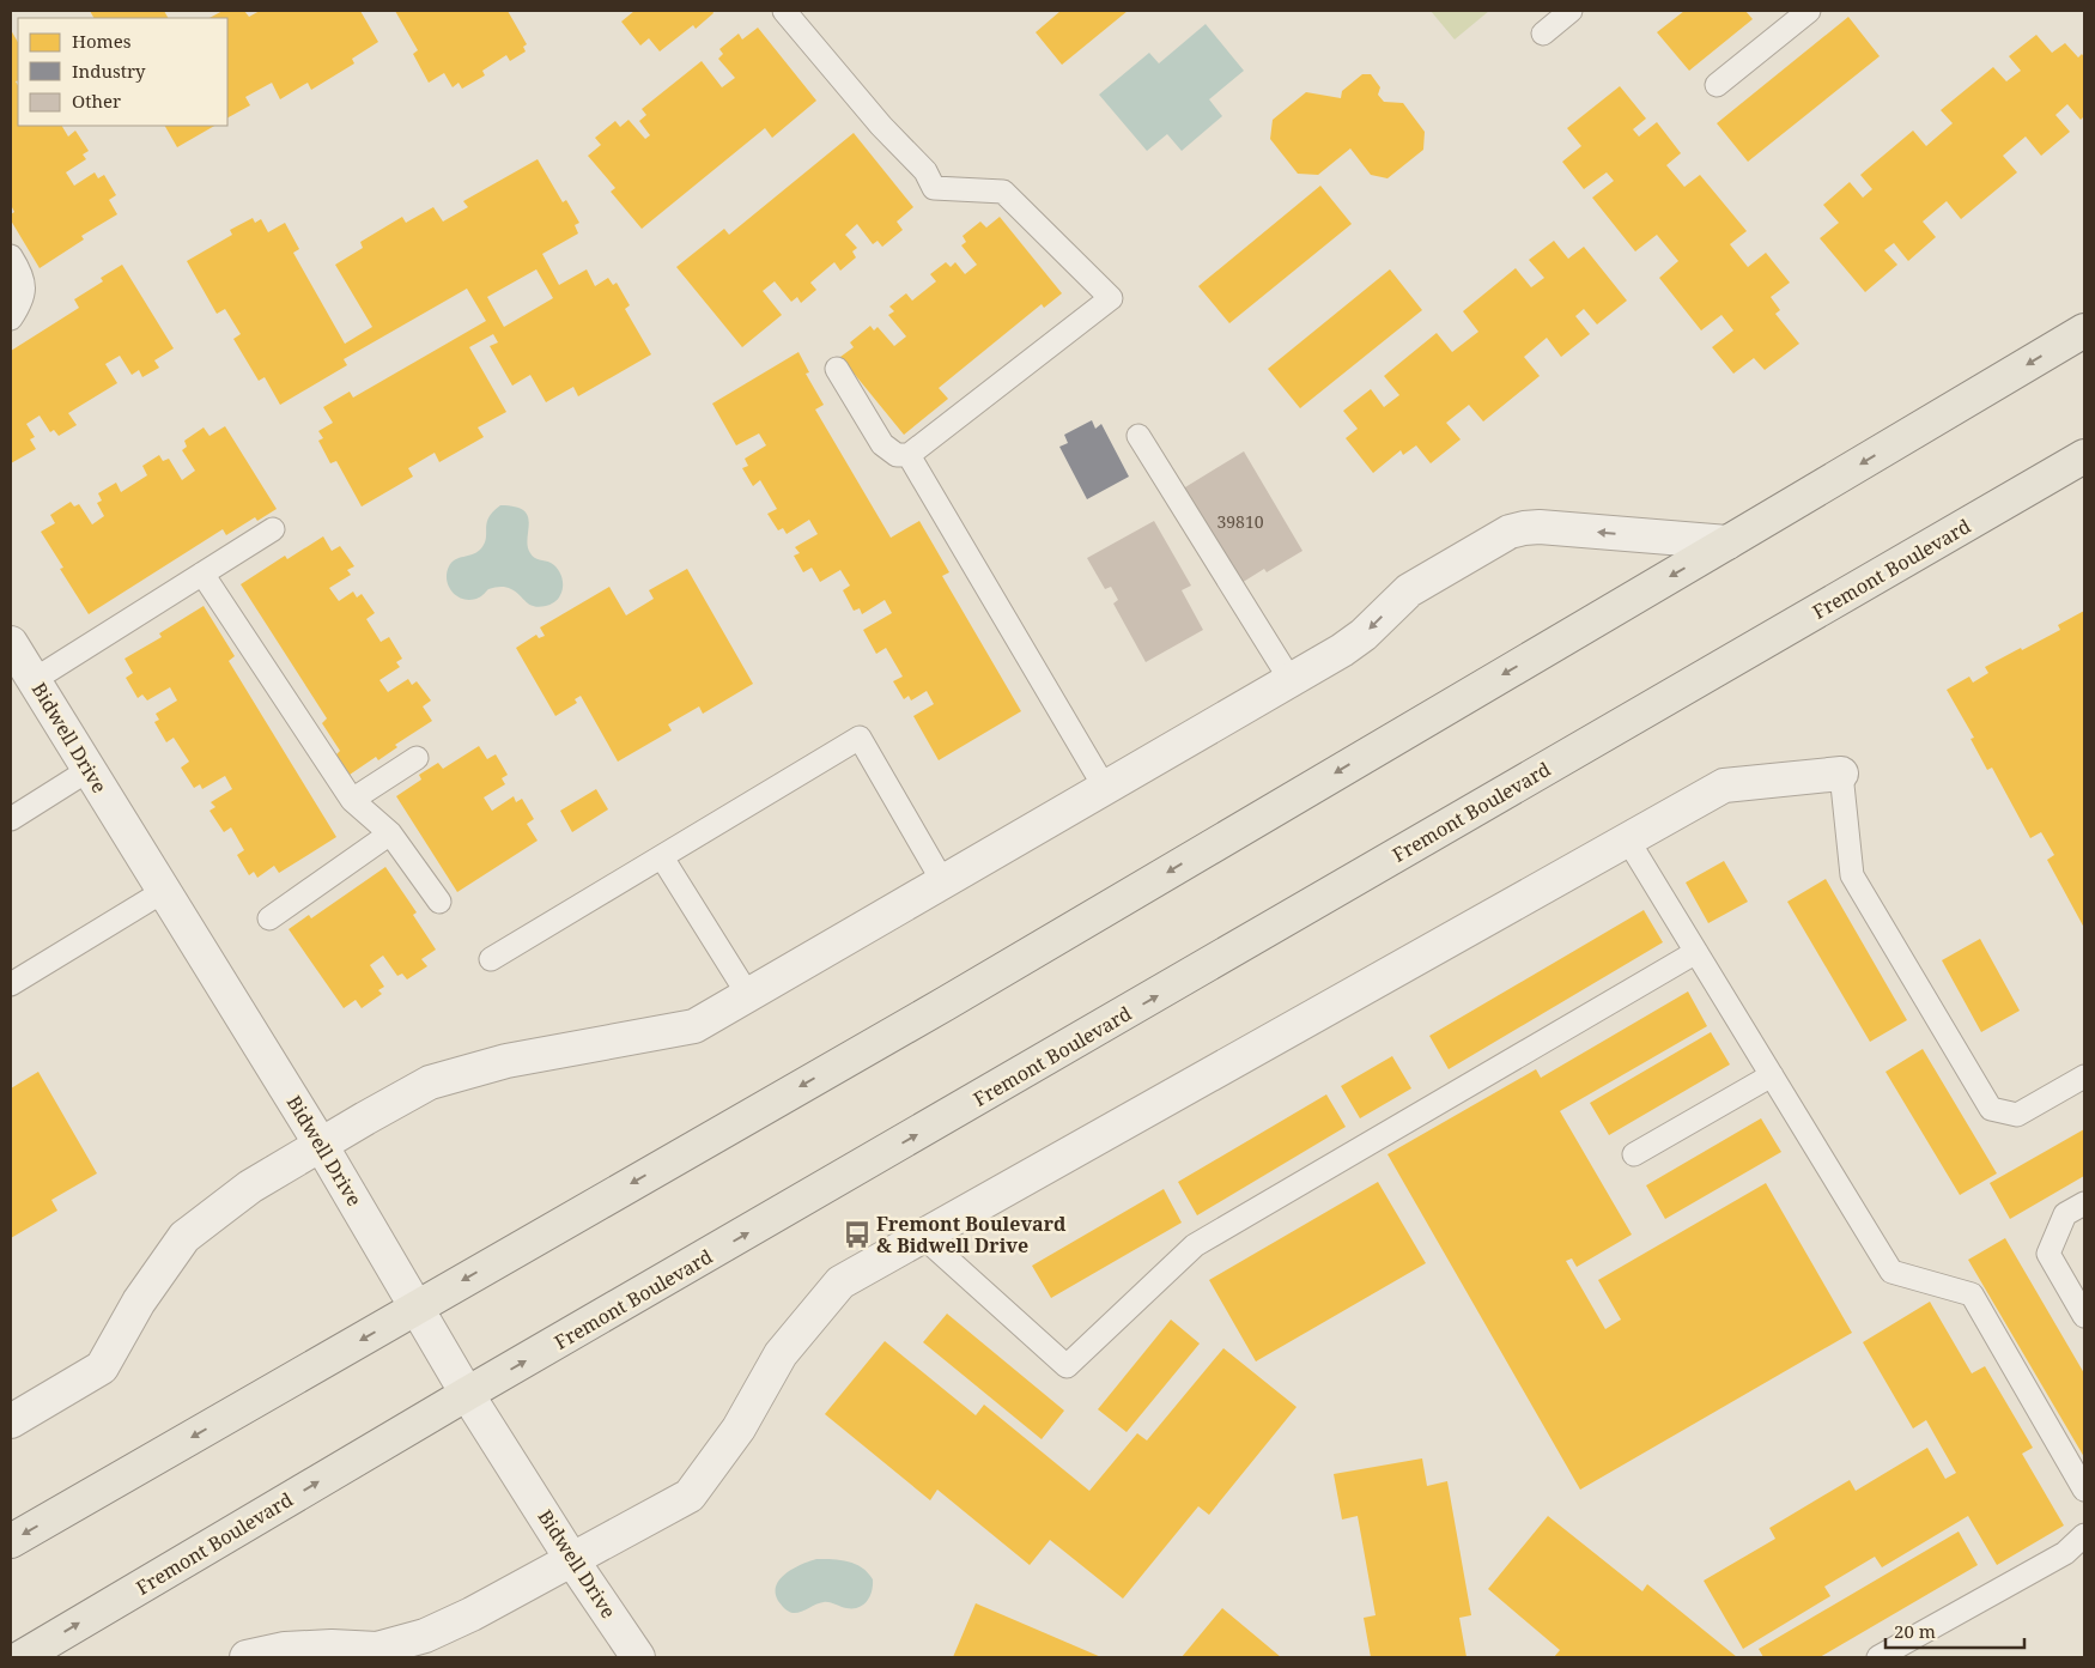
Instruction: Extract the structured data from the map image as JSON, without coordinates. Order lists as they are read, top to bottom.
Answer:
{
  "streets": {
    "main road": ["Fremont Boulevard"],
    "street": ["Bidwell Drive"]
  },
  "crossings": [
    ["Fremont Boulevard", "Bidwell Drive"]
  ],
  "places": {
    "bus stop": ["Fremont Boulevard & Bidwell Drive"]
  },
  "house_numbers": ["39810"],
  "legend": ["Homes", "Industry", "Other"],
  "scale_bar": "20 m"
}
